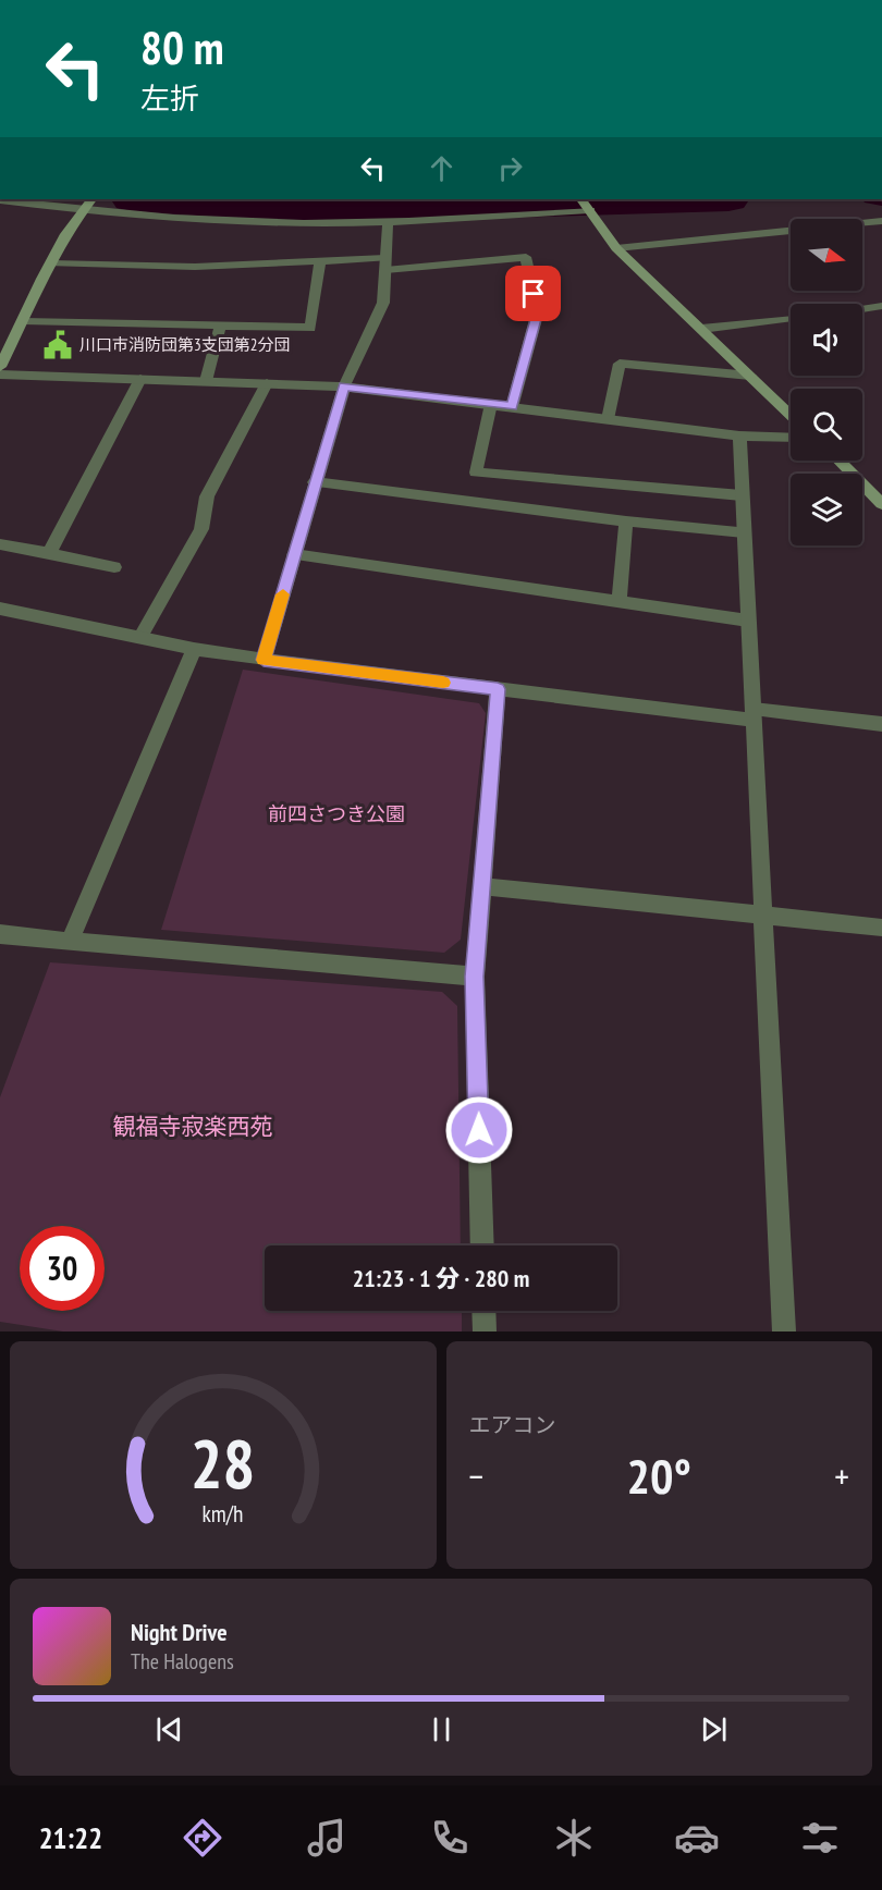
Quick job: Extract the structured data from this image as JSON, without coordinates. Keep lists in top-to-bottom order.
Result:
{
  "parks": ["前四さつき公園", "観福寺寂楽西苑"],
  "places": {
    "public building": ["川口市消防団第3支団第2分団"]
  },
  "north": "right",
  "page": {
    "turn": ["80 m", "左折"],
    "limit": "30",
    "trip": "21:23 · 1 分 · 280 m",
    "tile": "エアコン",
    "heat": ["−", "20°", "+"],
    "song": ["Night Drive", "The Halogens"],
    "tabs": "21:22",
    "gauge": ["28", "km/h"]
  }
}
